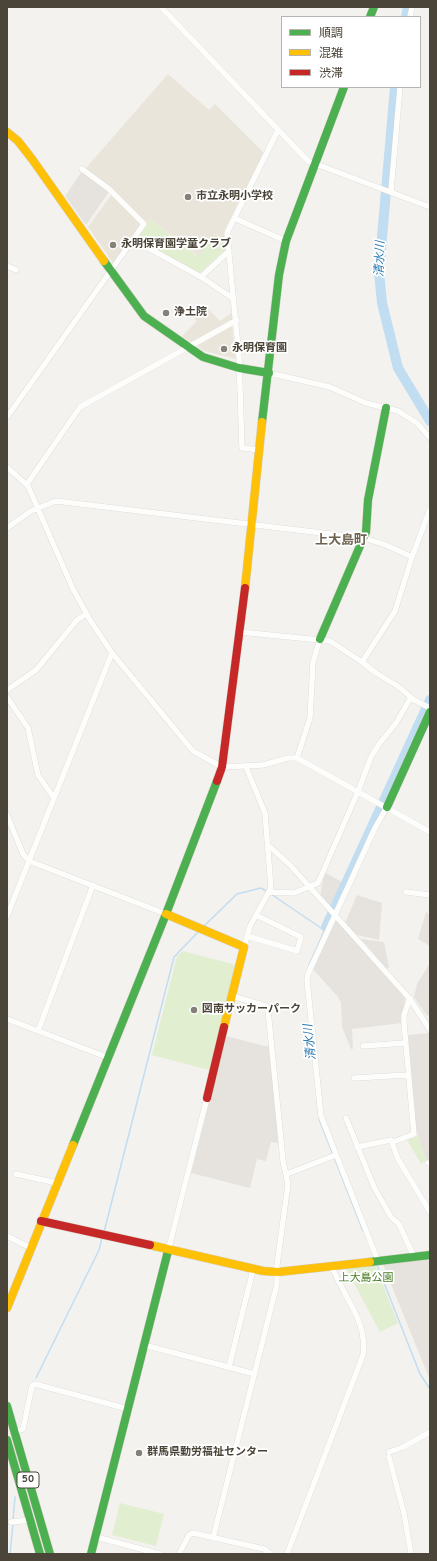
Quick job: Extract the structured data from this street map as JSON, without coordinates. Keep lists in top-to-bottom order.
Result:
{
  "streets": {
    "main road": ["50"]
  },
  "districts": ["上大島町"],
  "water": ["清水川"],
  "parks": ["上大島公園"],
  "places": [
    "市立永明小学校",
    "永明保育園学童クラブ",
    "浄土院",
    "永明保育園",
    "図南サッカーパーク",
    "群馬県勤労福祉センター"
  ],
  "legend": ["順調", "混雑", "渋滞"]
}
